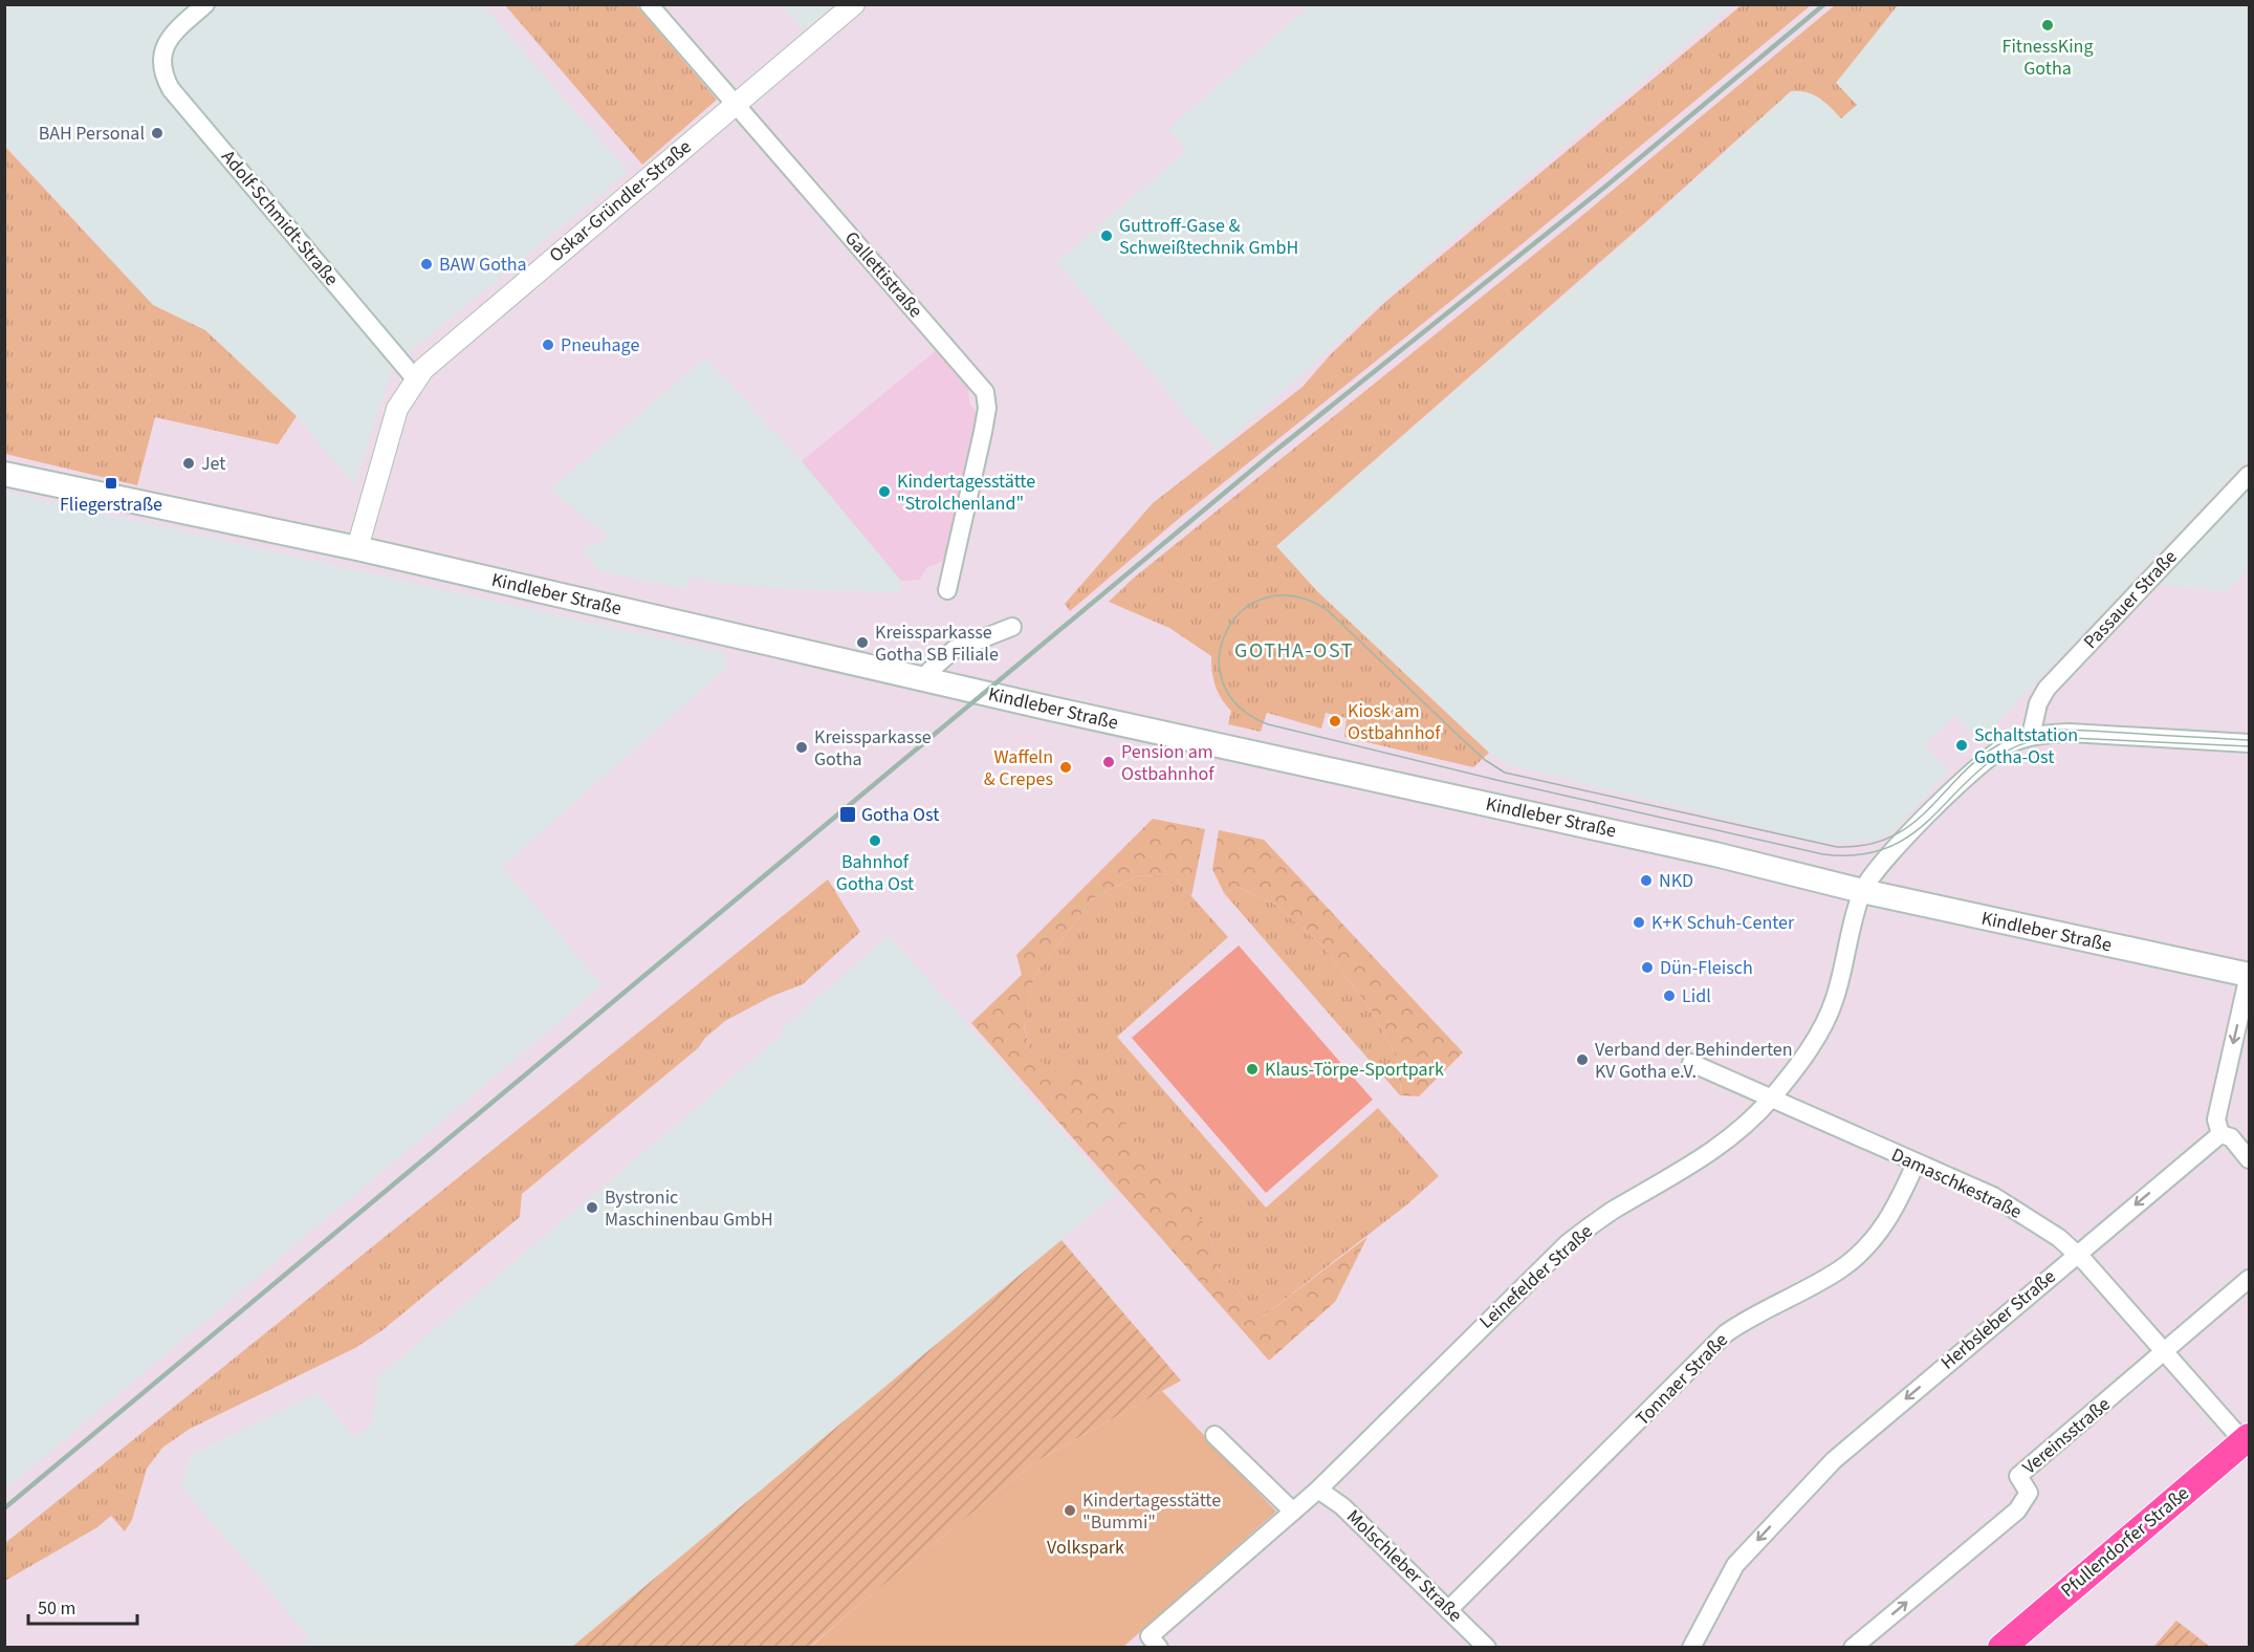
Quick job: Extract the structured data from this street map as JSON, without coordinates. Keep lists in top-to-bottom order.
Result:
{
  "streets": {
    "main road": ["Kindleber Straße", "Pfullendorfer Straße"],
    "street": [
      "Oskar-Gründler-Straße",
      "Adolf-Schmidt-Straße",
      "Gallettistraße",
      "Passauer Straße",
      "Damaschkestraße",
      "Leinefelder Straße",
      "Herbsleber Straße",
      "Tonnaer Straße",
      "Vereinsstraße",
      "Molschleber Straße"
    ]
  },
  "crossings": [
    ["Oskar-Gründler-Straße", "Adolf-Schmidt-Straße"],
    ["Oskar-Gründler-Straße", "Gallettistraße"],
    ["Oskar-Gründler-Straße", "Kindleber Straße"],
    ["Kindleber Straße", "Leinefelder Straße"],
    ["Damaschkestraße", "Leinefelder Straße"],
    ["Damaschkestraße", "Herbsleber Straße"],
    ["Damaschkestraße", "Tonnaer Straße"],
    ["Damaschkestraße", "Vereinsstraße"],
    ["Damaschkestraße", "Pfullendorfer Straße"],
    ["Leinefelder Straße", "Molschleber Straße"],
    ["Tonnaer Straße", "Molschleber Straße"]
  ],
  "one_way": ["Herbsleber Straße", "Vereinsstraße"],
  "districts": ["GOTHA-OST"],
  "parks": ["Volkspark"],
  "places": {
    "other": [
      "FitnessKing Gotha",
      "BAH Personal",
      "Guttroff-Gase & Schweißtechnik GmbH",
      "BAW Gotha",
      "Pneuhage",
      "Jet",
      "Kindertagesstätte \"Strolchenland\"",
      "Kreissparkasse Gotha SB Filiale",
      "Kiosk am Ostbahnhof",
      "Schaltstation Gotha-Ost",
      "Kreissparkasse Gotha",
      "Pension am Ostbahnhof",
      "Waffeln & Crepes",
      "Bahnhof Gotha Ost",
      "NKD",
      "K+K Schuh-Center",
      "Dün-Fleisch",
      "Lidl",
      "Verband der Behinderten KV Gotha e.V.",
      "Klaus-Törpe-Sportpark",
      "Bystronic Maschinenbau GmbH",
      "Kindertagesstätte \"Bummi\""
    ],
    "transit": ["Fliegerstraße", "Gotha Ost"]
  },
  "scale_bar": "50 m"
}
